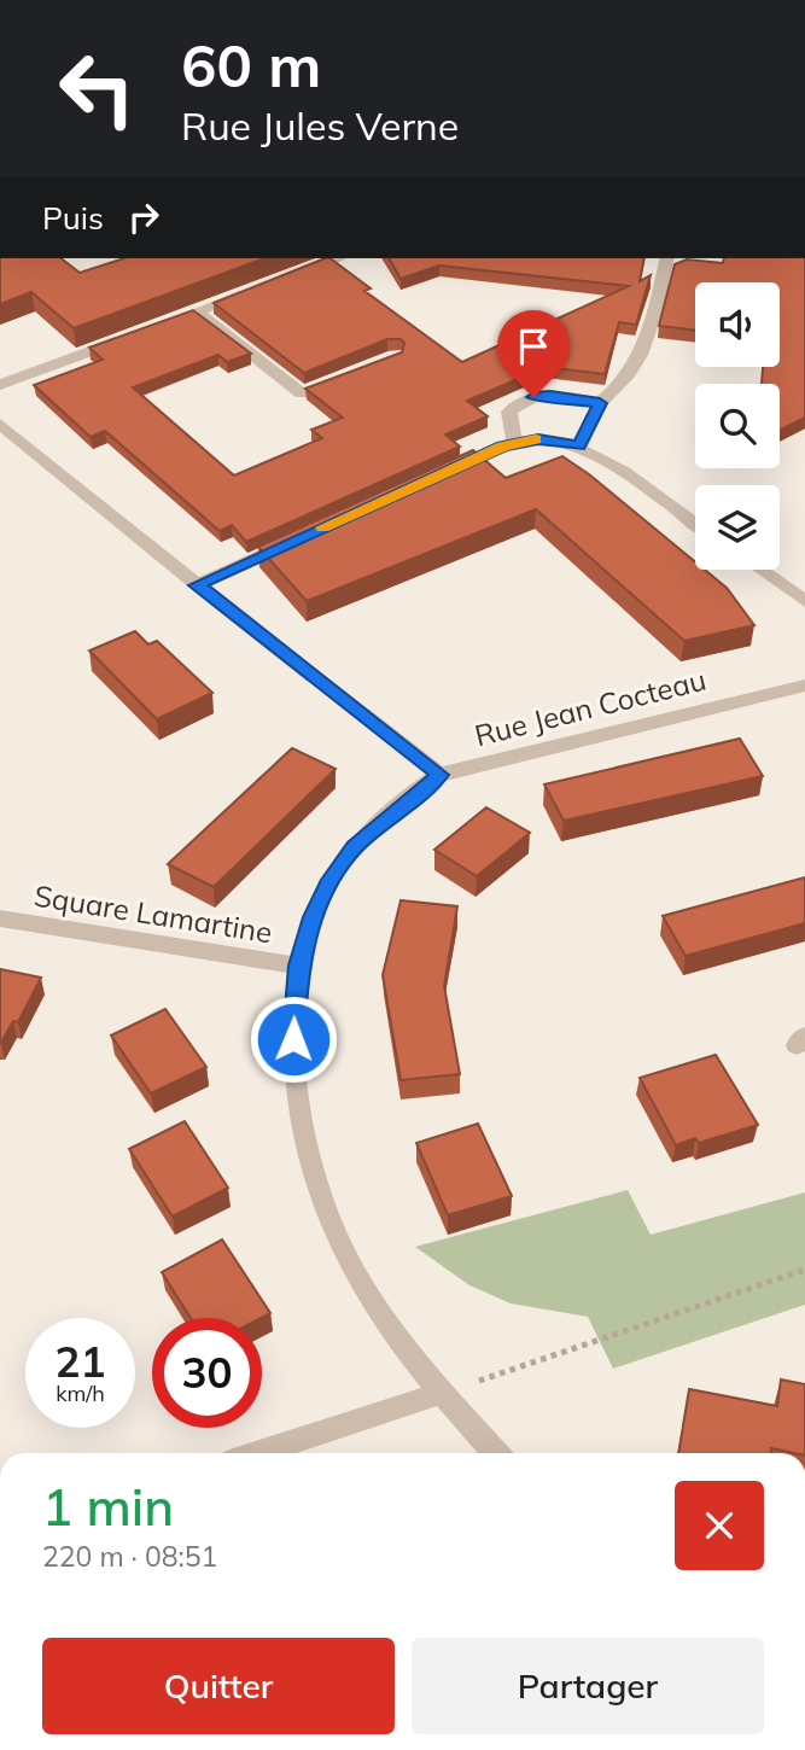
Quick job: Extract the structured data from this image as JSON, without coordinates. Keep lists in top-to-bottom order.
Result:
{
  "streets": {
    "street": ["Rue Jean Cocteau", "Square Lamartine"]
  },
  "crossings": [
    ["Rue Jean Cocteau", "Square Lamartine"]
  ],
  "page": {
    "turn": ["60 m", "Rue Jules Verne"],
    "then": "Puis",
    "speed": "21 km/h",
    "limit": "30",
    "heading": ["1 min", "220 m · 08:51"],
    "buttons": ["Quitter", "Partager"]
  }
}
